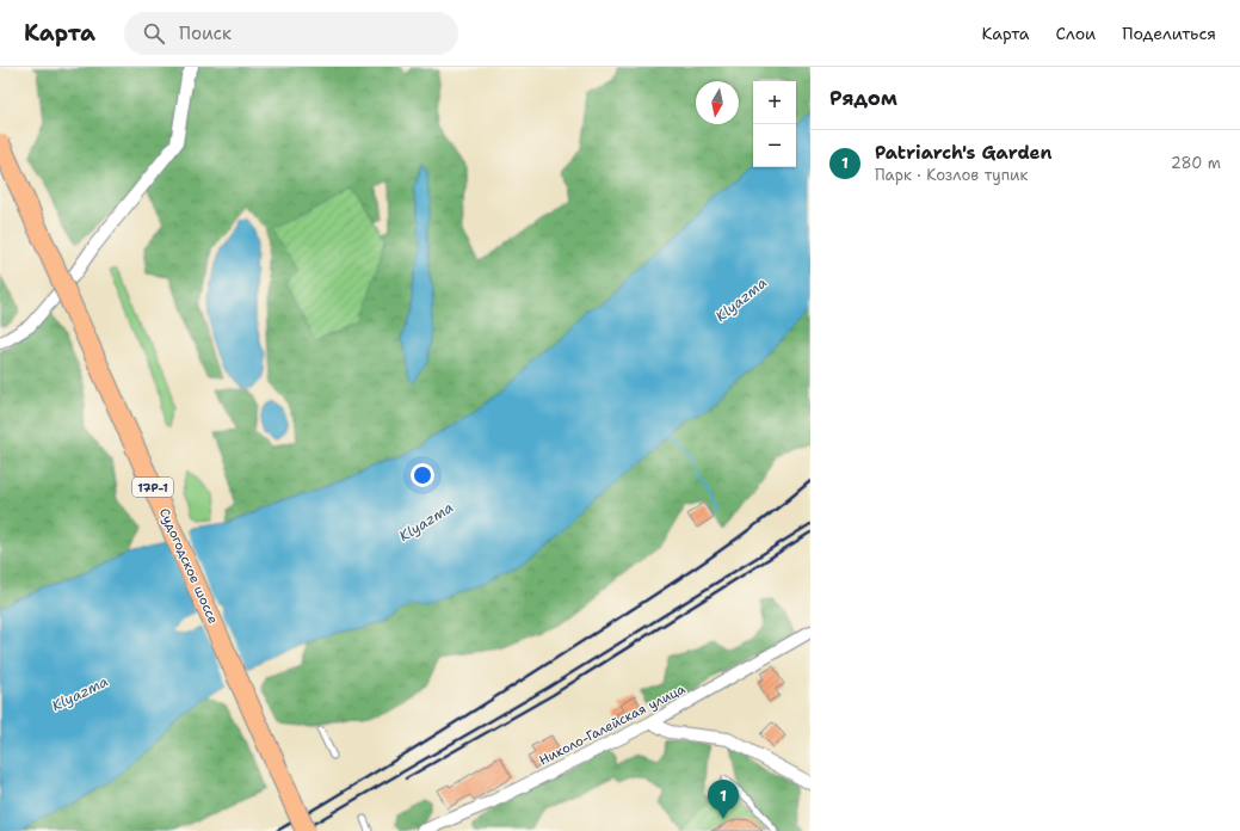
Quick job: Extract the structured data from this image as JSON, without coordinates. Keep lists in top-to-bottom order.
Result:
{
  "streets": {
    "main road": ["17Р-1", "Судогодское шоссе"],
    "street": ["Николо-Галейская улица"]
  },
  "water": ["Klyazma"],
  "north": "bottom",
  "page": {
    "header": "Карта",
    "search": "Поиск",
    "nav": ["Карта", "Слои", "Поделиться"],
    "heading": "Рядом",
    "map_buttons": ["+", "−"],
    "list": [
      {
        "mark": "1",
        "name": "Patriarch's Garden",
        "note": "Парк · Козлов тупик",
        "value": "280 m"
      }
    ],
    "pins": "1"
  }
}
